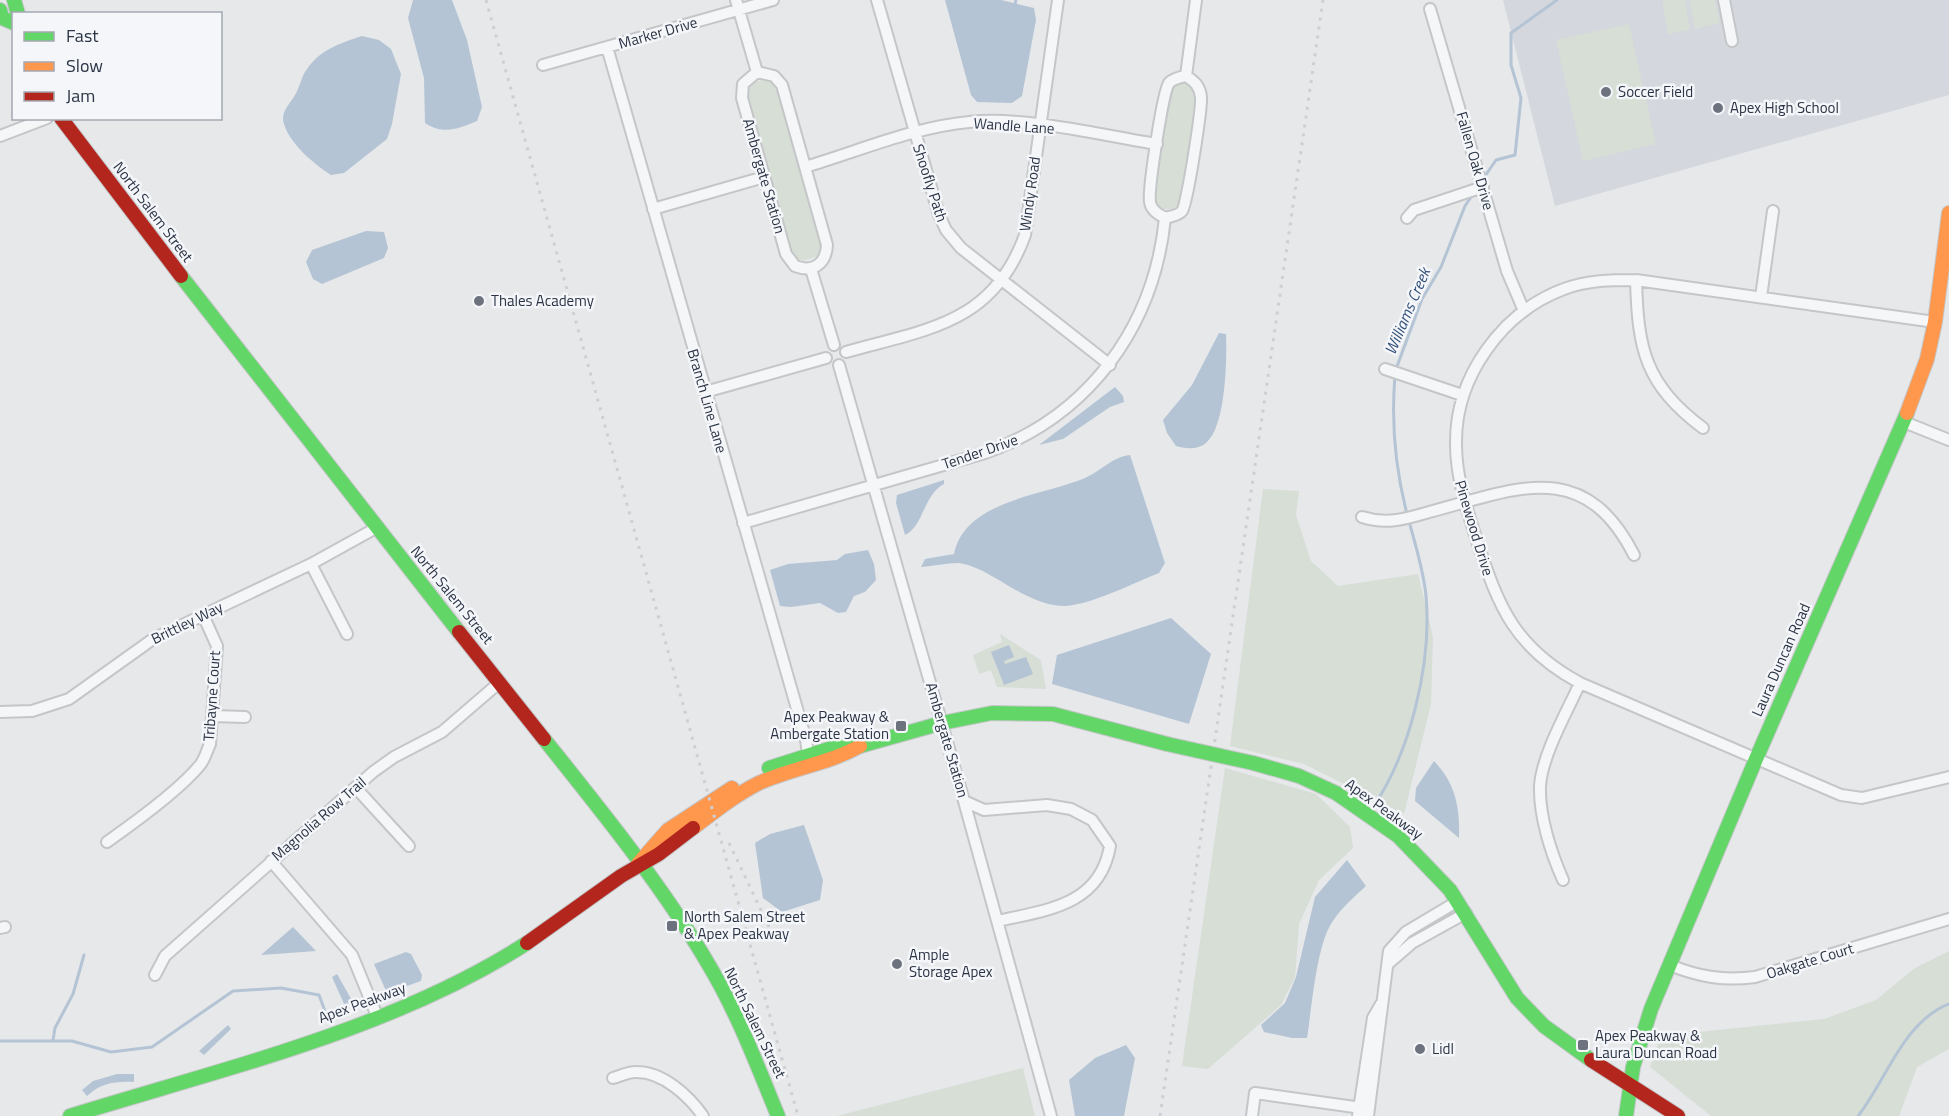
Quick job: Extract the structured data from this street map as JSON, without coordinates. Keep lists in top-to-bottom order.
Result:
{
  "streets": {
    "main road": ["North Salem Street", "Laura Duncan Road", "Apex Peakway"],
    "street": [
      "Marker Drive",
      "Wandle Lane",
      "Fallen Oak Drive",
      "Ambergate Station",
      "Shoofly Path",
      "Windy Road",
      "Branch Line Lane",
      "Tender Drive",
      "Pinewood Drive",
      "Brittley Way",
      "Tribayne Court",
      "Magnolia Row Trail",
      "Oakgate Court"
    ]
  },
  "crossings": [
    ["Marker Drive", "Branch Line Lane"],
    ["Wandle Lane", "Shoofly Path"],
    ["Wandle Lane", "Windy Road"],
    ["Fallen Oak Drive", "Pinewood Drive"],
    ["Ambergate Station", "Windy Road"],
    ["Ambergate Station", "Tender Drive"],
    ["Ambergate Station", "Apex Peakway"],
    ["Shoofly Path", "Windy Road"],
    ["Shoofly Path", "Tender Drive"],
    ["North Salem Street", "Brittley Way"],
    ["North Salem Street", "Apex Peakway"],
    ["North Salem Street", "Magnolia Row Trail"],
    ["Branch Line Lane", "Tender Drive"],
    ["Branch Line Lane", "Apex Peakway"],
    ["Pinewood Drive", "Laura Duncan Road"],
    ["Brittley Way", "Tribayne Court"],
    ["Laura Duncan Road", "Apex Peakway"],
    ["Laura Duncan Road", "Oakgate Court"]
  ],
  "water": ["Williams Creek"],
  "places": {
    "other": [
      "Soccer Field",
      "Apex High School",
      "Thales Academy",
      "Ample Storage Apex",
      "Lidl"
    ],
    "transit": ["Apex Peakway & Ambergate Station", "North Salem Street & Apex Peakway", "Apex Peakway & Laura Duncan Road"]
  },
  "legend": ["Fast", "Slow", "Jam"]
}
